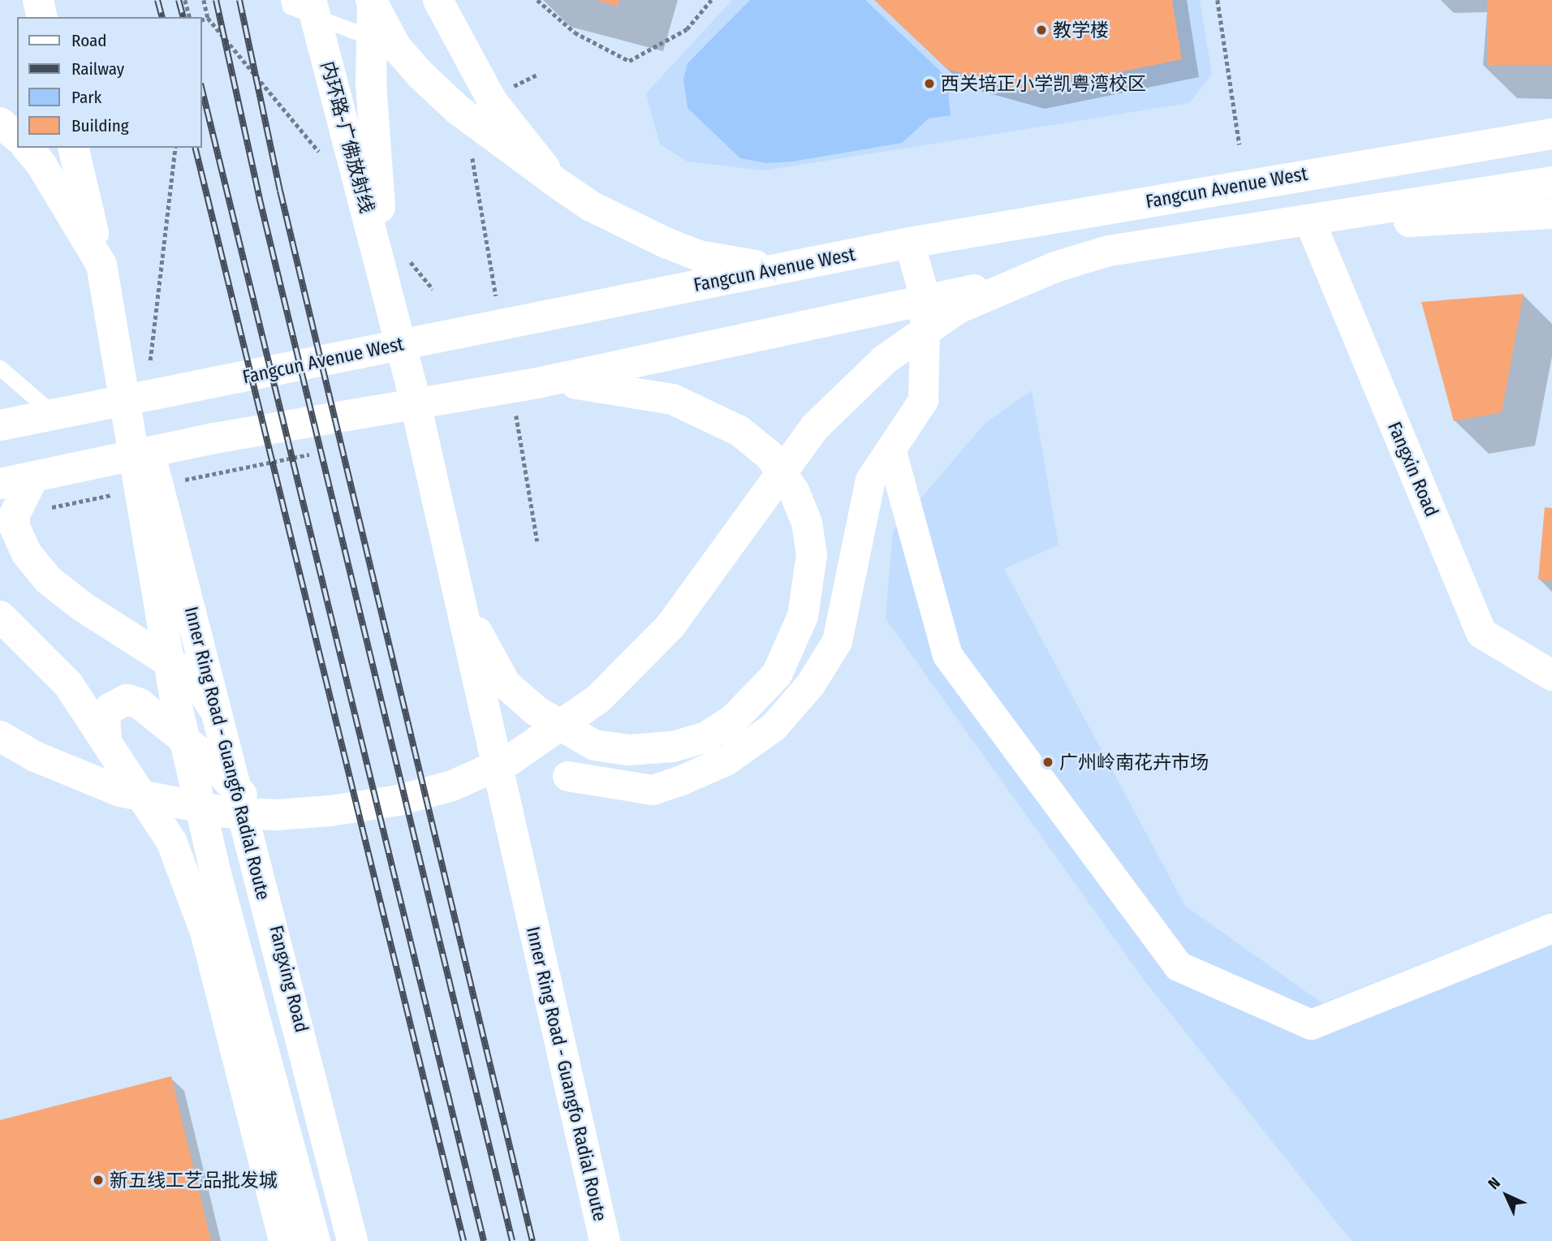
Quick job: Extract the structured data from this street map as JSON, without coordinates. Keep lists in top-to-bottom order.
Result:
{
  "streets": {
    "main road": [
      "内环路-广佛放射线",
      "Fangcun Avenue West",
      "Fangxin Road",
      "Inner Ring Road - Guangfo Radial Route",
      "Fangxing Road"
    ]
  },
  "crossings": [
    ["内环路-广佛放射线", "Inner Ring Road - Guangfo Radial Route"],
    ["Inner Ring Road - Guangfo Radial Route", "Fangxing Road"]
  ],
  "places": [
    "教学楼",
    "西关培正小学凯粤湾校区",
    "广州岭南花卉市场",
    "新五线工艺品批发城"
  ],
  "legend": [
    "Road",
    "Railway",
    "Park",
    "Building"
  ],
  "north": "top left"
}
